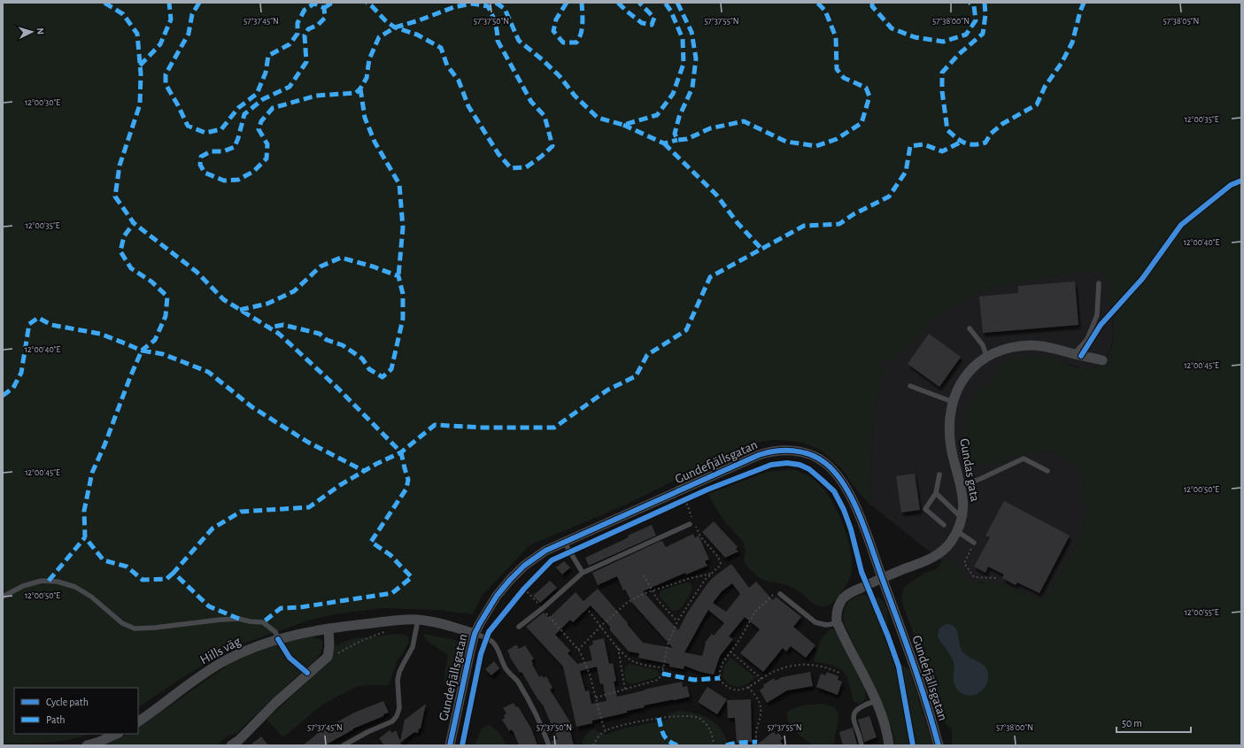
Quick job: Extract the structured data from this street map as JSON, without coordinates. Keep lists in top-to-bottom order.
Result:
{
  "streets": {
    "street": ["Gundefjällsgatan", "Gundas gata", "Hills väg"]
  },
  "crossings": [
    ["Gundefjällsgatan", "Gundas gata"],
    ["Gundefjällsgatan", "Hills väg"]
  ],
  "legend": ["Cycle path", "Path"],
  "scale_bar": "50 m",
  "north": "right",
  "coordinates": [
    "57°37'45\"N",
    "57°37'50\"N",
    "57°37'55\"N",
    "57°38'00\"N",
    "57°38'05\"N",
    "12°00'30\"E",
    "12°00'35\"E",
    "12°00'40\"E",
    "12°00'45\"E",
    "12°00'50\"E",
    "12°00'55\"E"
  ]
}
